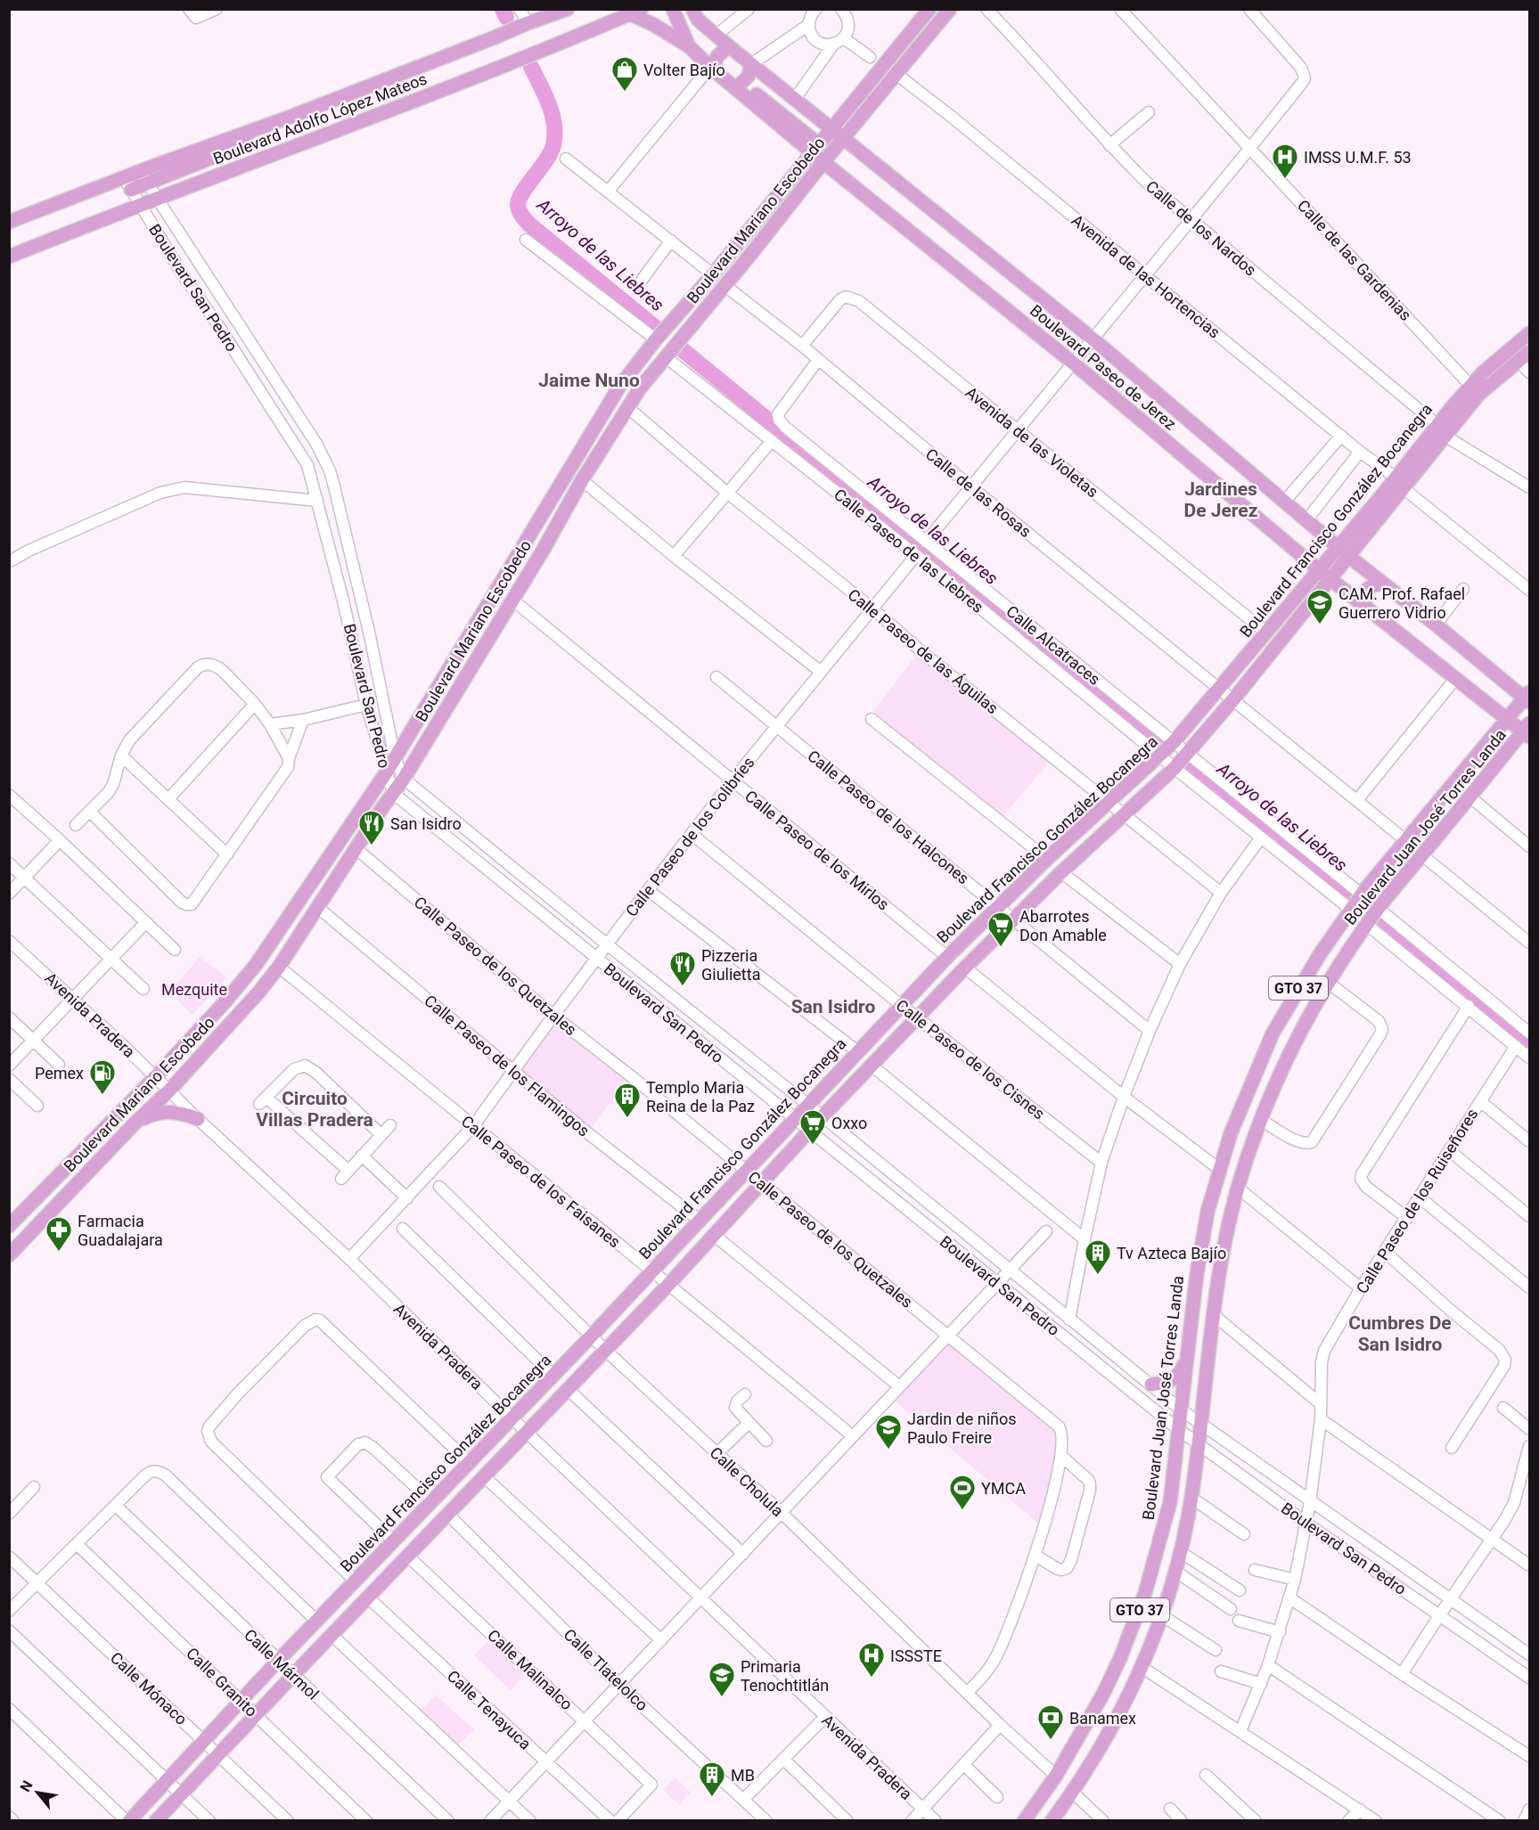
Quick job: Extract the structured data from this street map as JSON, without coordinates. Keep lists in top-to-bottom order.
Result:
{
  "streets": {
    "main road": [
      "Boulevard Adolfo López Mateos",
      "Boulevard Mariano Escobedo",
      "Boulevard Paseo de Jerez",
      "Boulevard Francisco González Bocanegra",
      "Boulevard Juan José Torres Landa",
      "GTO 37"
    ],
    "street": [
      "Calle de los Nardos",
      "Calle de las Gardenias",
      "Avenida de las Hortencias",
      "Boulevard San Pedro",
      "Avenida de las Violetas",
      "Calle de las Rosas",
      "Calle Paseo de las Liebres",
      "Calle Alcatraces",
      "Calle Paseo de las Águilas",
      "Calle Paseo de los Halcones",
      "Calle Paseo de los Colibríes",
      "Calle Paseo de los Mirlos",
      "Calle Paseo de los Quetzales",
      "Avenida Pradera",
      "Calle Paseo de los Cisnes",
      "Calle Paseo de los Flamingos",
      "Calle Paseo de los Faisanes",
      "Calle Paseo de los Ruiseñores",
      "Calle Cholula",
      "Calle Mármol",
      "Calle Malinalco",
      "Calle Tlatelolco",
      "Calle Granito",
      "Calle Mónaco",
      "Calle Tenayuca"
    ]
  },
  "crossings": [
    ["Boulevard Adolfo López Mateos", "Boulevard San Pedro"],
    ["Boulevard Mariano Escobedo", "Avenida de las Hortencias"],
    ["Boulevard Mariano Escobedo", "Boulevard San Pedro"],
    ["Boulevard Mariano Escobedo", "Boulevard Paseo de Jerez"],
    ["Boulevard Mariano Escobedo", "Calle de las Rosas"],
    ["Boulevard Mariano Escobedo", "Calle Paseo de las Liebres"],
    ["Boulevard Mariano Escobedo", "Calle Paseo de las Águilas"],
    ["Boulevard Mariano Escobedo", "Calle Paseo de los Mirlos"],
    ["Boulevard Mariano Escobedo", "Calle Paseo de los Quetzales"],
    ["Boulevard Mariano Escobedo", "Avenida Pradera"],
    ["Boulevard Mariano Escobedo", "Calle Paseo de los Flamingos"],
    ["Boulevard Mariano Escobedo", "Calle Paseo de los Faisanes"],
    ["Calle de los Nardos", "Boulevard Francisco González Bocanegra"],
    ["Calle de las Gardenias", "Boulevard Francisco González Bocanegra"],
    ["Avenida de las Hortencias", "Boulevard Francisco González Bocanegra"],
    ["Boulevard San Pedro", "Boulevard Francisco González Bocanegra"],
    ["Boulevard San Pedro", "Boulevard Juan José Torres Landa"],
    ["Boulevard San Pedro", "Calle Paseo de los Colibríes"],
    ["Boulevard San Pedro", "Calle Paseo de los Ruiseñores"],
    ["Boulevard Paseo de Jerez", "Boulevard Francisco González Bocanegra"],
    ["Boulevard Paseo de Jerez", "Boulevard Juan José Torres Landa"],
    ["Avenida de las Violetas", "Calle de las Rosas"],
    ["Avenida de las Violetas", "Boulevard Francisco González Bocanegra"],
    ["Calle de las Rosas", "Boulevard Francisco González Bocanegra"],
    ["Calle de las Rosas", "Calle Alcatraces"],
    ["Calle de las Rosas", "Boulevard Juan José Torres Landa"],
    ["Boulevard Francisco González Bocanegra", "Calle Paseo de las Liebres"],
    ["Boulevard Francisco González Bocanegra", "Calle Alcatraces"],
    ["Boulevard Francisco González Bocanegra", "Calle Paseo de las Águilas"],
    ["Boulevard Francisco González Bocanegra", "Calle Paseo de los Halcones"],
    ["Boulevard Francisco González Bocanegra", "Calle Paseo de los Mirlos"],
    ["Boulevard Francisco González Bocanegra", "Calle Paseo de los Quetzales"],
    ["Boulevard Francisco González Bocanegra", "Avenida Pradera"],
    ["Boulevard Francisco González Bocanegra", "Calle Paseo de los Cisnes"],
    ["Boulevard Francisco González Bocanegra", "Calle Paseo de los Flamingos"],
    ["Boulevard Francisco González Bocanegra", "Calle Paseo de los Faisanes"],
    ["Boulevard Francisco González Bocanegra", "Calle Cholula"],
    ["Boulevard Francisco González Bocanegra", "Calle Mármol"],
    ["Boulevard Francisco González Bocanegra", "Calle Malinalco"],
    ["Boulevard Francisco González Bocanegra", "Calle Tlatelolco"],
    ["Boulevard Francisco González Bocanegra", "Calle Granito"],
    ["Boulevard Francisco González Bocanegra", "Calle Mónaco"],
    ["Boulevard Francisco González Bocanegra", "Calle Tenayuca"],
    ["Calle Paseo de las Liebres", "Boulevard Juan José Torres Landa"],
    ["Calle Paseo de las Liebres", "Calle Paseo de los Colibríes"],
    ["Calle Alcatraces", "Boulevard Juan José Torres Landa"],
    ["Calle Paseo de las Águilas", "Calle Paseo de los Colibríes"],
    ["Calle Paseo de los Halcones", "Calle Paseo de los Colibríes"],
    ["Boulevard Juan José Torres Landa", "Calle Cholula"],
    ["Calle Paseo de los Colibríes", "Calle Paseo de los Mirlos"],
    ["Calle Paseo de los Colibríes", "Calle Paseo de los Quetzales"],
    ["Calle Paseo de los Colibríes", "Avenida Pradera"],
    ["Calle Paseo de los Colibríes", "Calle Paseo de los Cisnes"],
    ["Calle Paseo de los Colibríes", "Calle Paseo de los Flamingos"],
    ["Calle Paseo de los Colibríes", "Calle Paseo de los Faisanes"],
    ["Calle Paseo de los Quetzales", "Calle Cholula"]
  ],
  "districts": [
    "Jaime Nuno",
    "Jardines De Jerez",
    "San Isidro",
    "Circuito Villas Pradera",
    "Cumbres De San Isidro"
  ],
  "water": ["Arroyo de las Liebres"],
  "parks": ["Mezquite"],
  "places": {
    "shop": ["Volter Bajío"],
    "hospital": ["IMSS U.M.F. 53", "ISSSTE"],
    "school or university": ["CAM. Prof. Rafael Guerrero Vidrio", "Jardin de niños Paulo Freire", "Primaria Tenochtitlán"],
    "restaurant": ["San Isidro", "Pizzeria Giulietta"],
    "supermarket": ["Abarrotes Don Amable", "Oxxo"],
    "fuel station": ["Pemex"],
    "building": ["Templo Maria Reina de la Paz", "Tv Azteca Bajío", "MB"],
    "pharmacy": ["Farmacia Guadalajara"],
    "sports": ["YMCA"],
    "bank": ["Banamex"]
  },
  "north": "top left"
}
